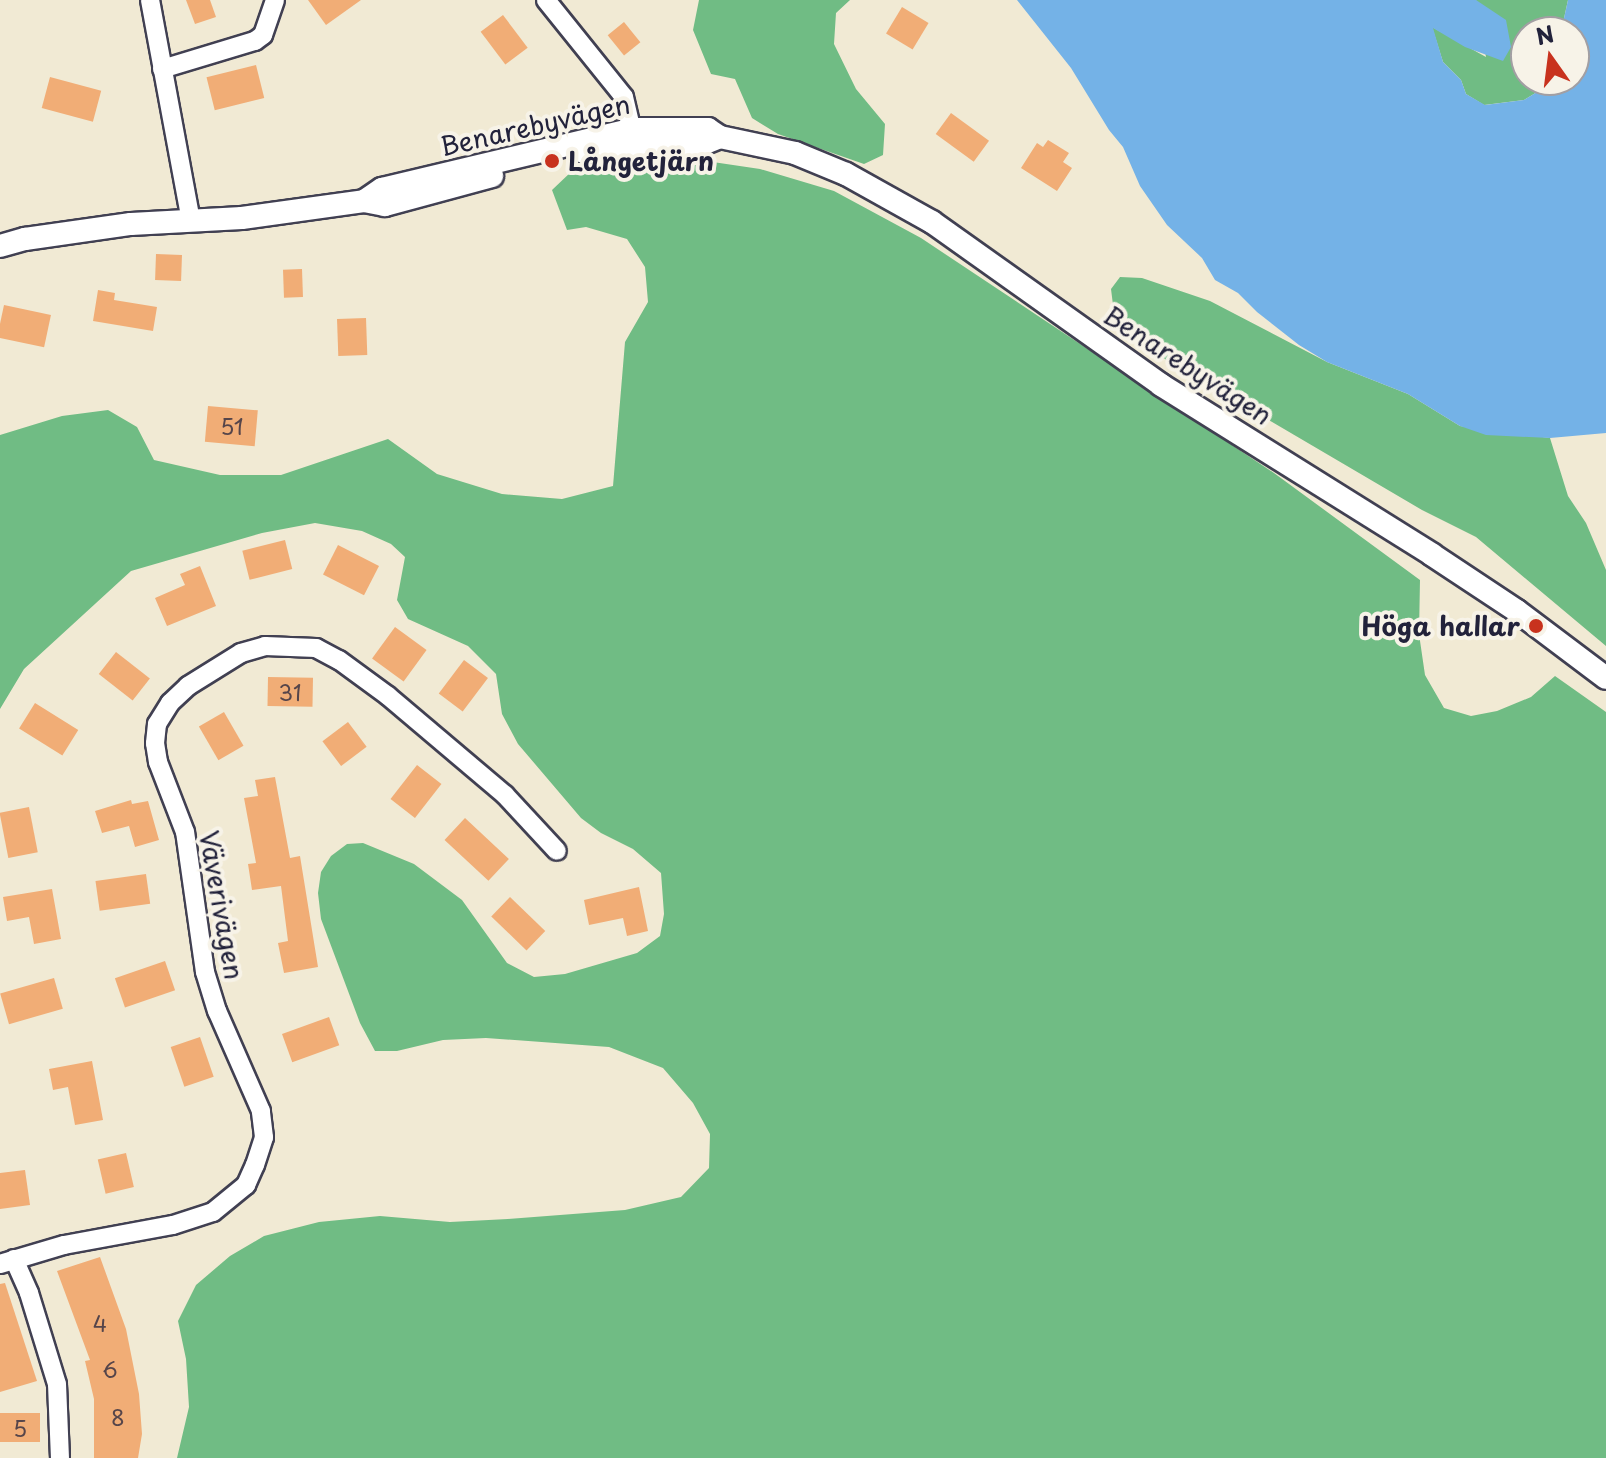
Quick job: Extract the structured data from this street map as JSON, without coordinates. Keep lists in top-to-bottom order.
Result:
{
  "streets": {
    "street": ["Benarebyvägen", "Väverivägen"]
  },
  "places": ["Långetjärn", "Höga hallar"],
  "house_numbers": [
    "51",
    "31",
    "4",
    "6",
    "8",
    "5"
  ],
  "north": "top"
}
